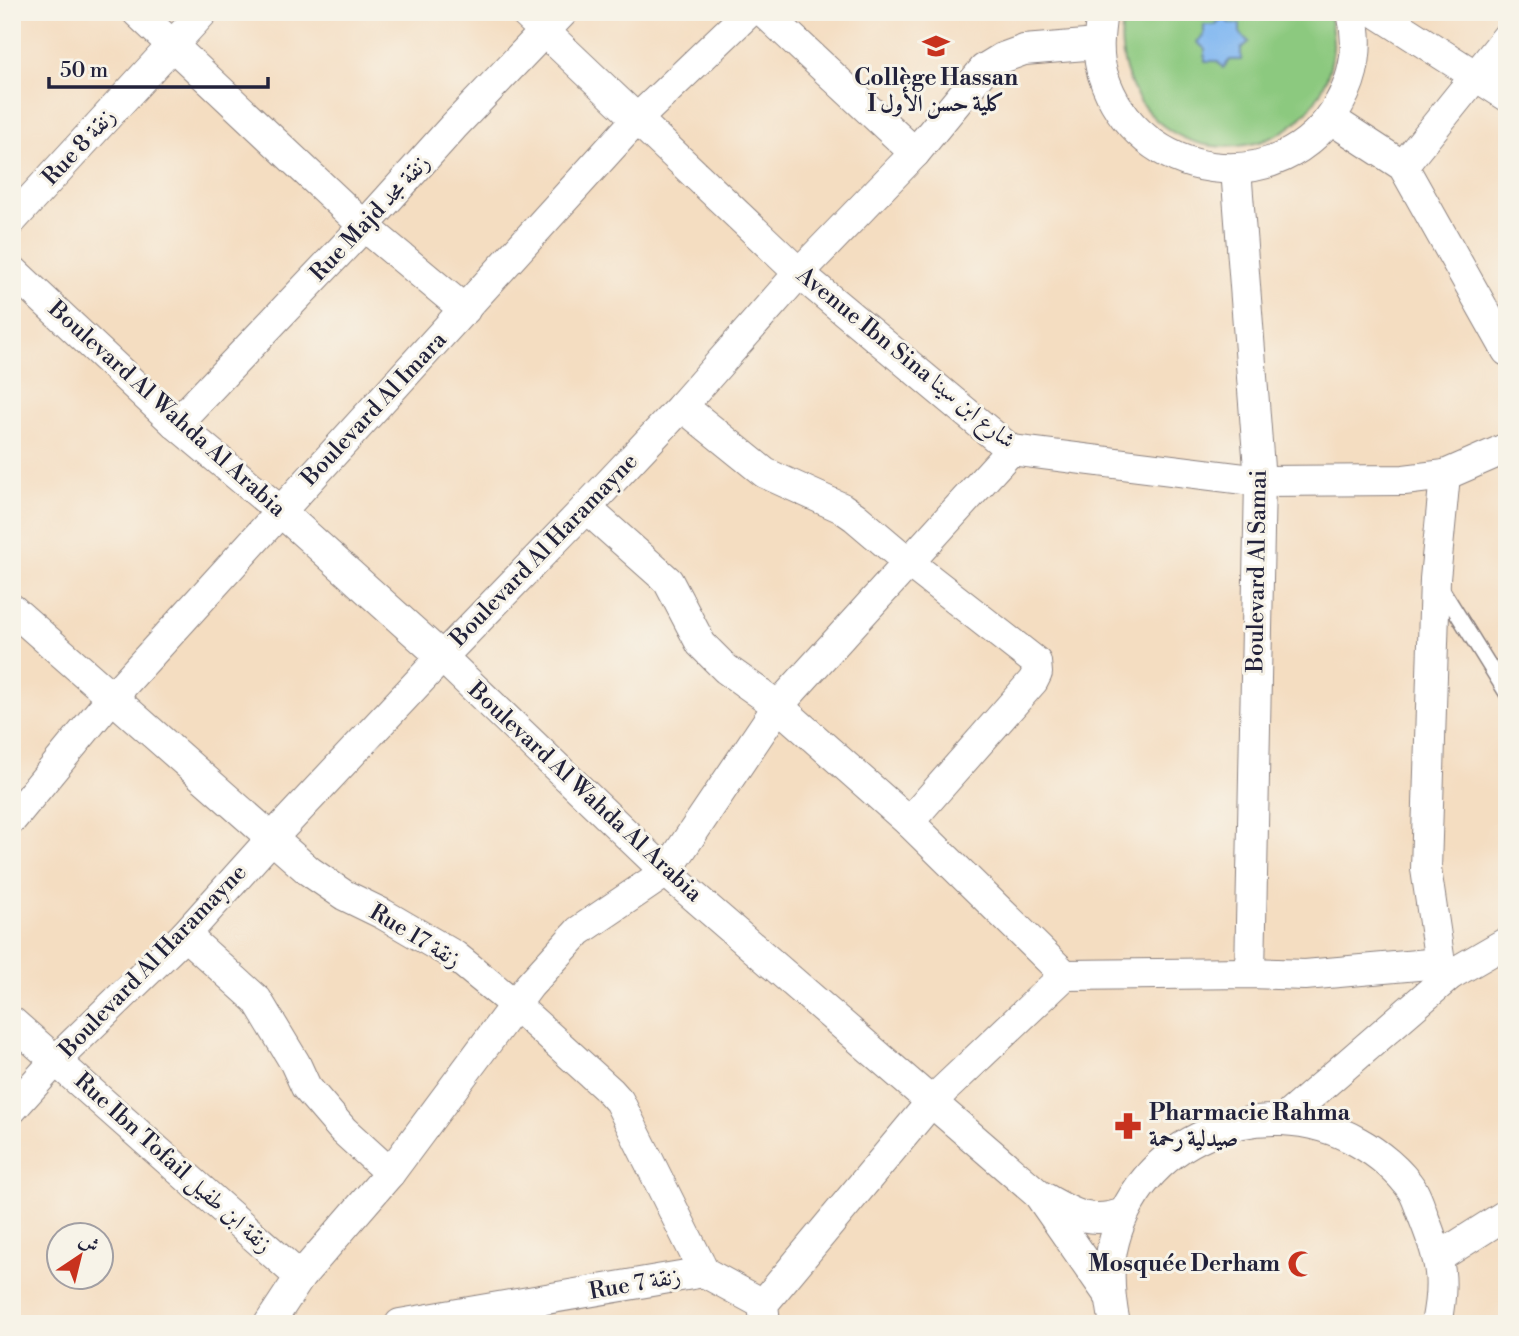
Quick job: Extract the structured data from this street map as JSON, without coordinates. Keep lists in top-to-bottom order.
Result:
{
  "streets": {
    "street": [
      "Rue 8 زنقة",
      "Rue Majd زنقة مجد",
      "Avenue Ibn Sina شارع ابن سينا",
      "Boulevard Al Wahda Al Arabia",
      "Boulevard Al Imara",
      "Boulevard Al Haramayne",
      "Boulevard Al Samai",
      "Rue 17 زنقة",
      "Rue Ibn Tofail زنقة ابن طفيل",
      "Rue 7 زنقة"
    ]
  },
  "crossings": [
    ["Rue Majd زنقة مجد", "Avenue Ibn Sina شارع ابن سينا"],
    ["Rue Majd زنقة مجد", "Boulevard Al Wahda Al Arabia"],
    ["Avenue Ibn Sina شارع ابن سينا", "Boulevard Al Imara"],
    ["Avenue Ibn Sina شارع ابن سينا", "Boulevard Al Haramayne"],
    ["Avenue Ibn Sina شارع ابن سينا", "Boulevard Al Samai"],
    ["Boulevard Al Wahda Al Arabia", "Boulevard Al Imara"],
    ["Boulevard Al Wahda Al Arabia", "Boulevard Al Haramayne"],
    ["Boulevard Al Imara", "Rue 17 زنقة"],
    ["Boulevard Al Haramayne", "Rue 17 زنقة"],
    ["Boulevard Al Haramayne", "Rue Ibn Tofail زنقة ابن طفيل"],
    ["Rue 17 زنقة", "Rue 7 زنقة"]
  ],
  "places": {
    "school or university": ["Collège Hassan I كلية حسن الأول"],
    "pharmacy": ["Pharmacie Rahma صيدلية رحمة"],
    "mosque": ["Mosquée Derham"]
  },
  "scale_bar": "50 m",
  "north": "top right"
}
